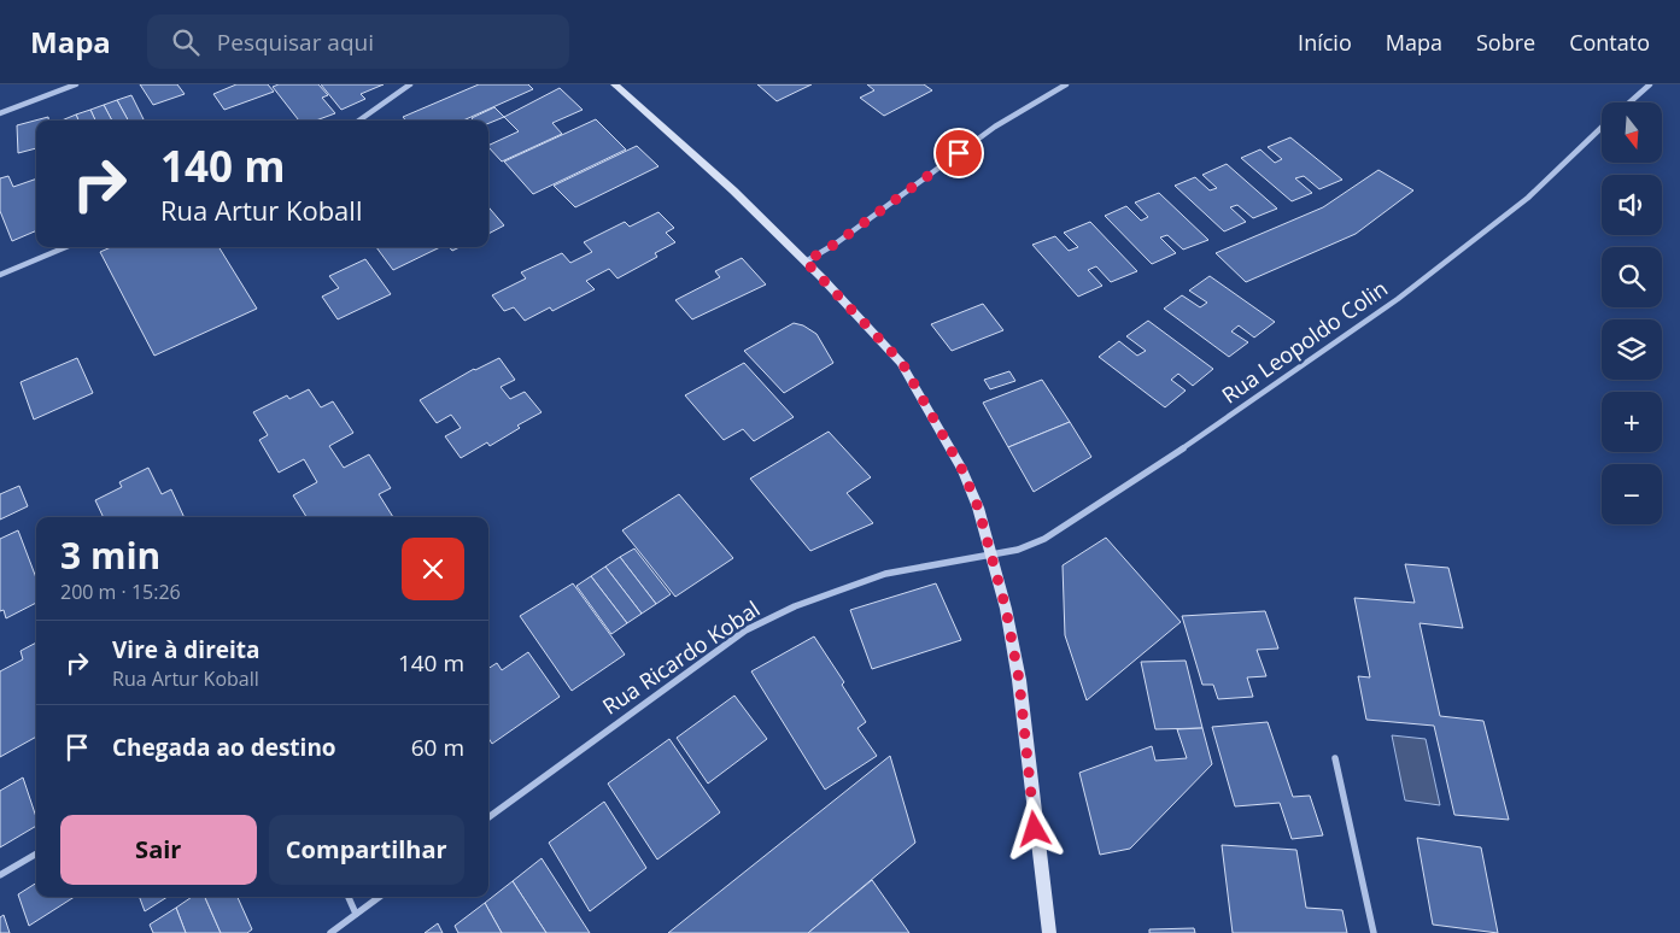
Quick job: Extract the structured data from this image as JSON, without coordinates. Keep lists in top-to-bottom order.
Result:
{
  "streets": {
    "street": ["Rua Leopoldo Colin", "Rua Ricardo Kobal"]
  },
  "crossings": [
    ["Rua Leopoldo Colin", "Rua Ricardo Kobal"]
  ],
  "north": "bottom",
  "page": {
    "header": "Mapa",
    "search": "Pesquisar aqui",
    "nav": [
      "Início",
      "Mapa",
      "Sobre",
      "Contato"
    ],
    "map_buttons": ["+", "−"],
    "turn": ["140 m", "Rua Artur Koball"],
    "heading": ["3 min", "200 m · 15:26"],
    "list": [
      {
        "name": "Vire à direita",
        "note": "Rua Artur Koball",
        "value": "140 m"
      },
      {
        "name": "Chegada ao destino",
        "value": "60 m"
      }
    ],
    "buttons": ["Sair", "Compartilhar"]
  }
}
